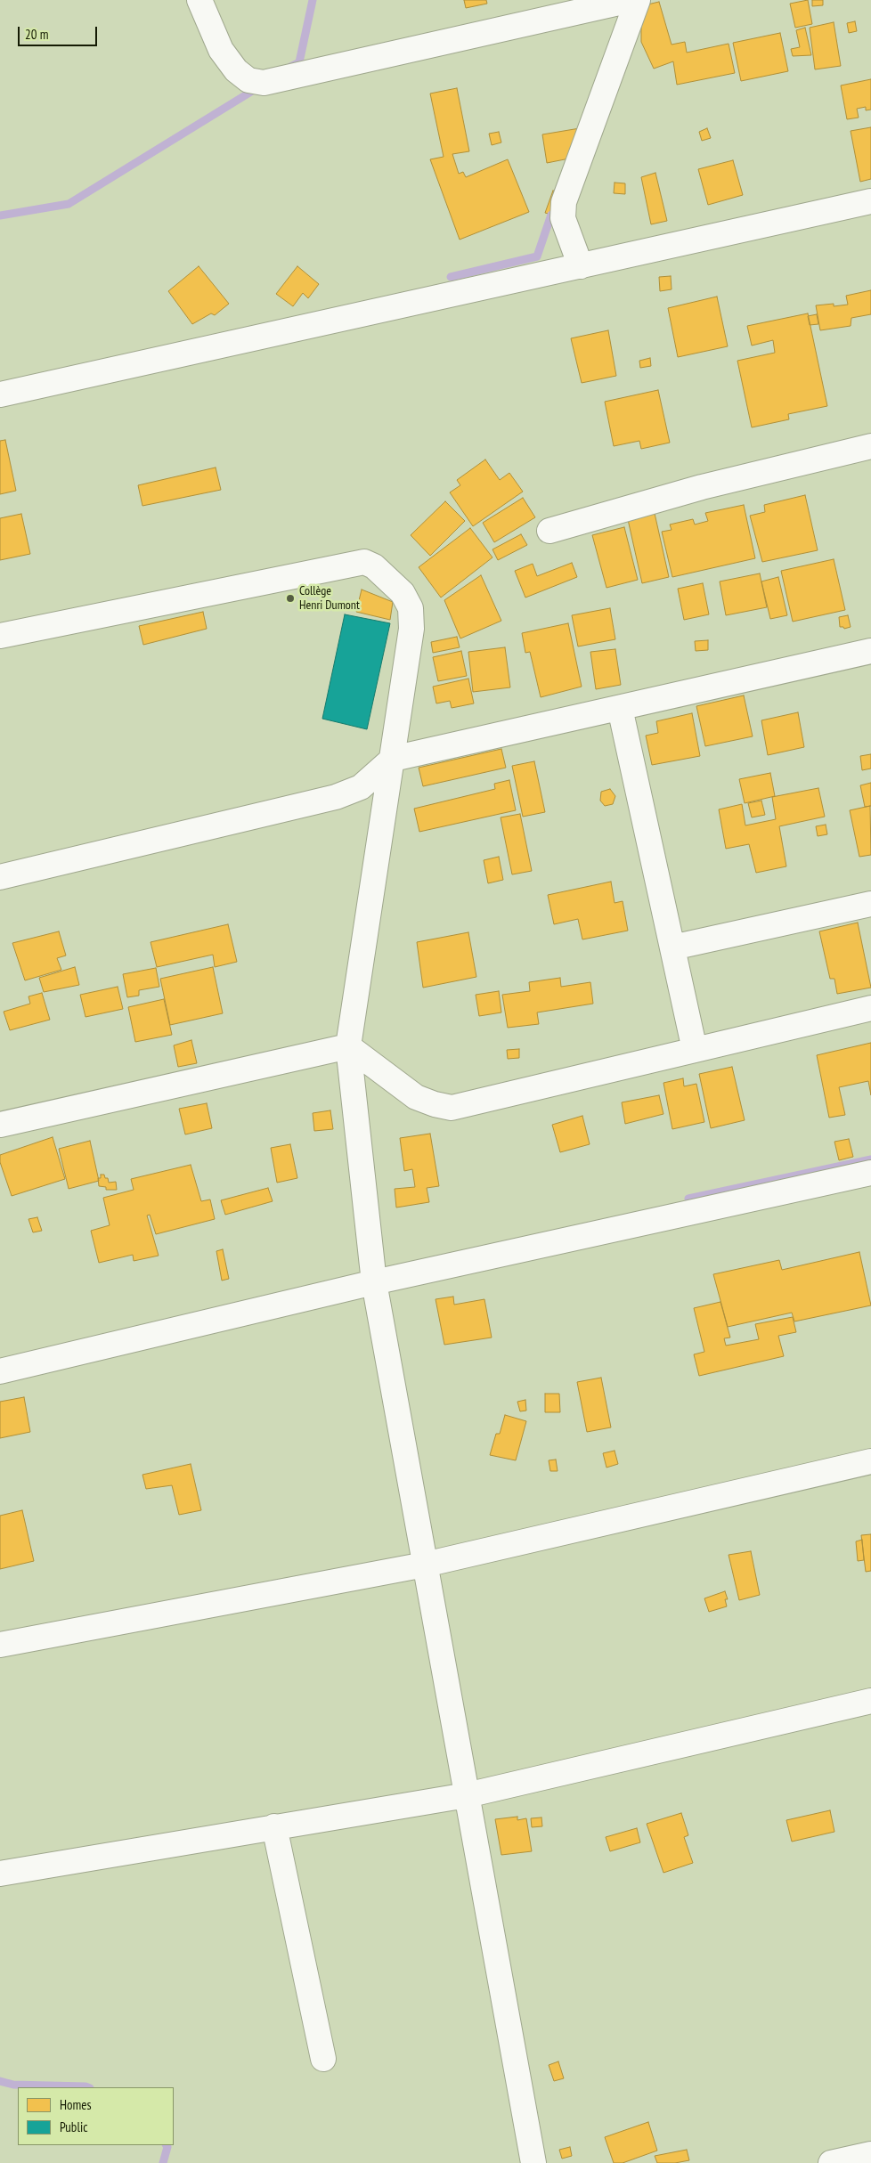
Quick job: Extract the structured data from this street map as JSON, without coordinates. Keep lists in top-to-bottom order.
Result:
{
  "places": ["Collège Henri Dumont"],
  "legend": ["Homes", "Public"],
  "scale_bar": "20 m"
}
